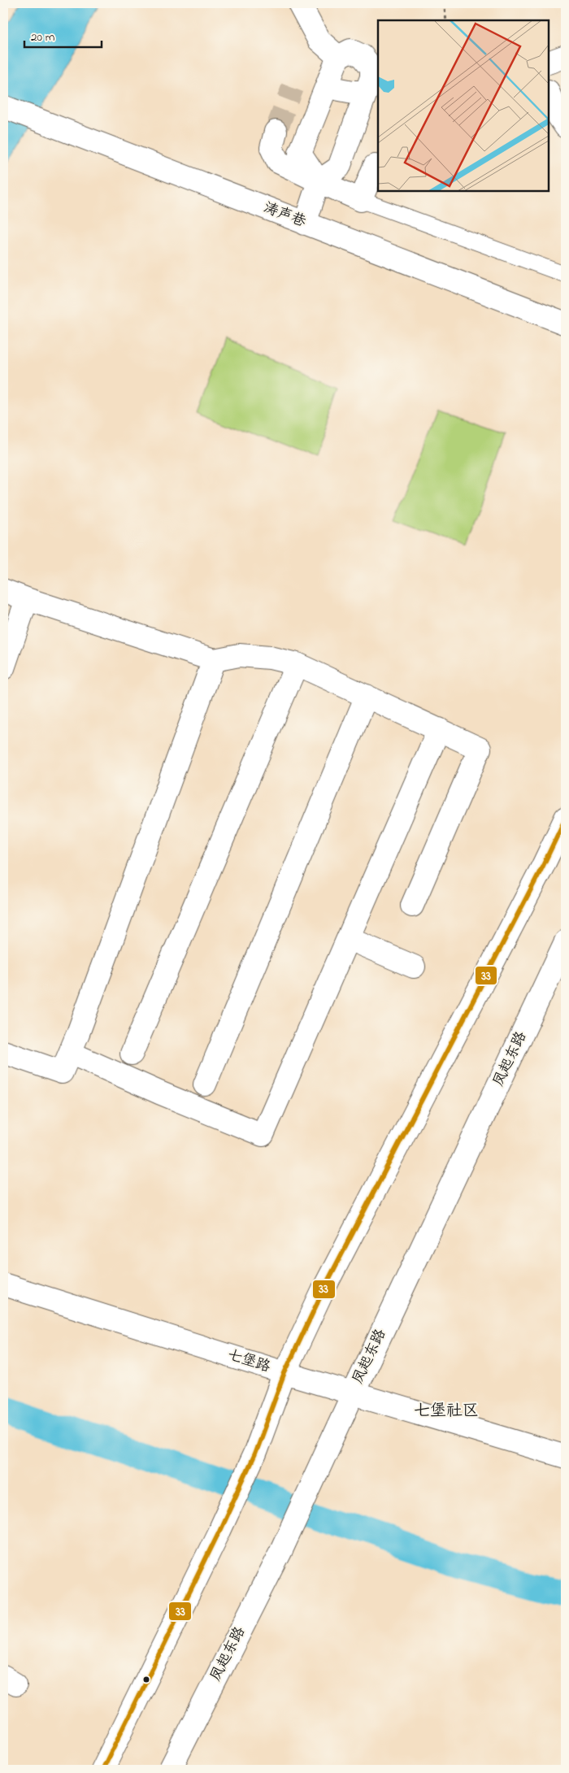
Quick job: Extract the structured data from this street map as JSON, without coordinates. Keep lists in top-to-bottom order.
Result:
{
  "streets": {
    "street": ["涛声巷", "凤起东路", "七堡路"]
  },
  "crossings": [
    ["凤起东路", "七堡路"]
  ],
  "districts": ["七堡社区"],
  "lines": ["transit line 33"],
  "scale_bar": "20 m"
}
